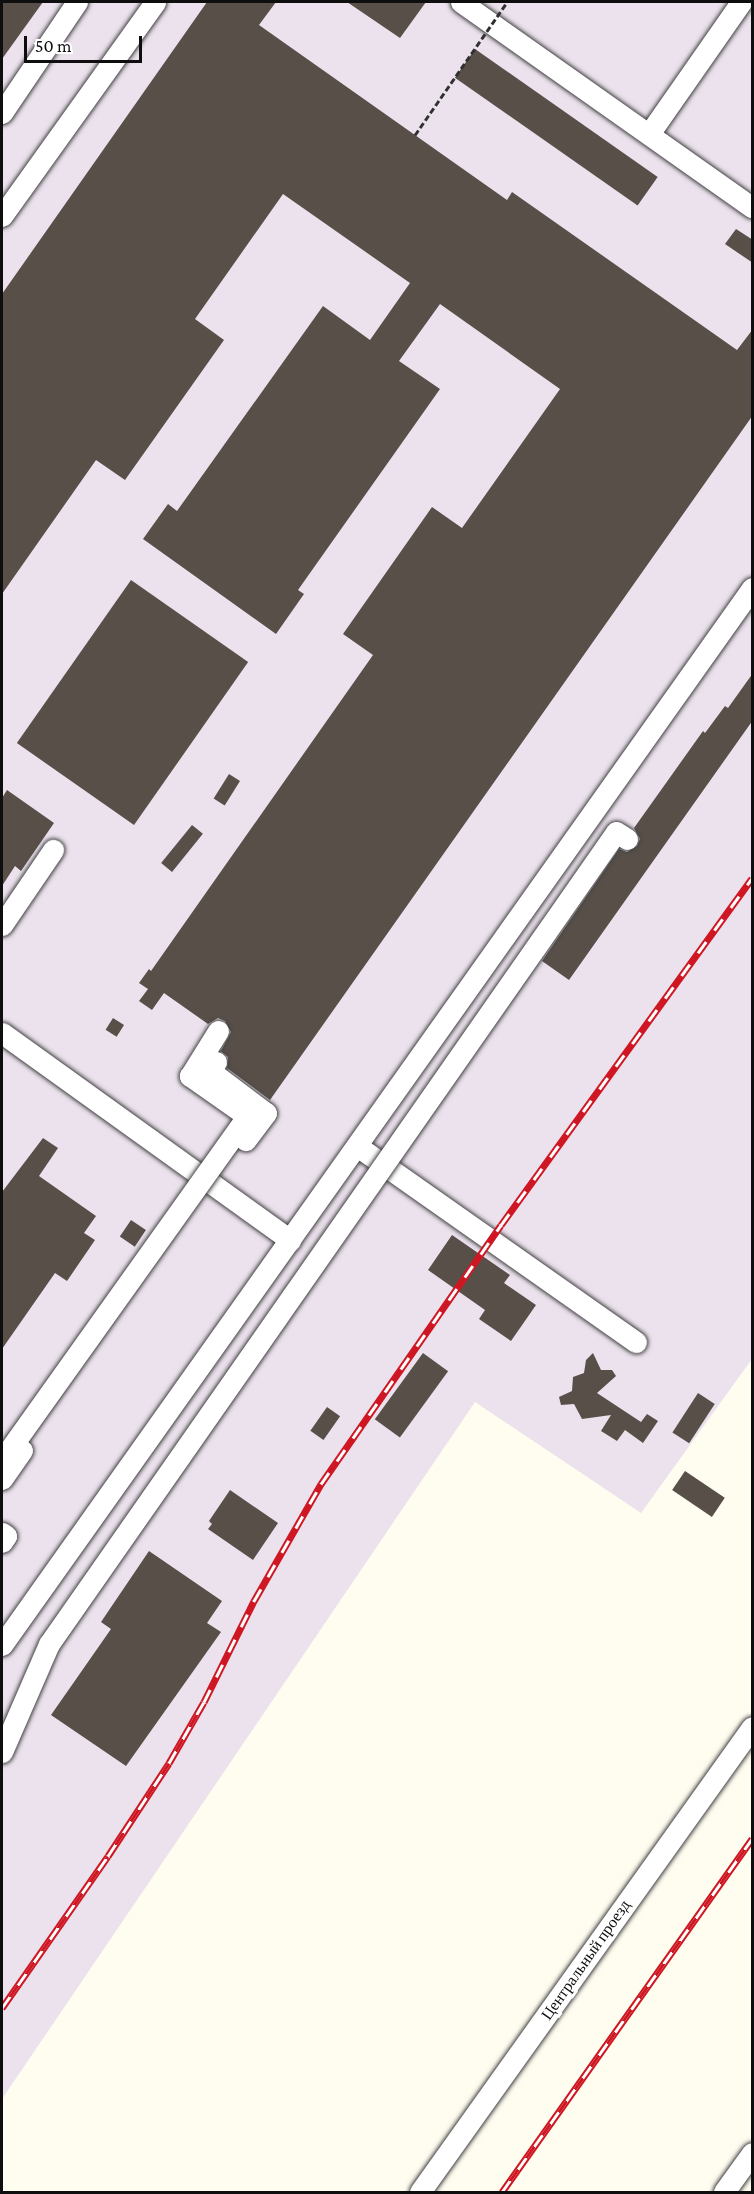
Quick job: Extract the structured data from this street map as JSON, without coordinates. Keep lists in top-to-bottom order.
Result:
{
  "streets": {
    "street": ["Центральный проезд"]
  },
  "scale_bar": "50 m"
}
